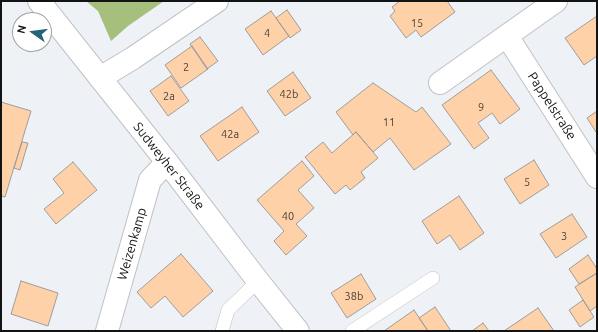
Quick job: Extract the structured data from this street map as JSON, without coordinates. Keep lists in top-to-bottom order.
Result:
{
  "streets": {
    "street": ["Pappelstraße", "Sudweyher Straße", "Weizenkamp"]
  },
  "crossings": [
    ["Sudweyher Straße", "Weizenkamp"]
  ],
  "house_numbers": [
    "15",
    "4",
    "2",
    "42b",
    "2a",
    "9",
    "11",
    "42a",
    "5",
    "40",
    "3",
    "38b"
  ],
  "north": "left"
}
